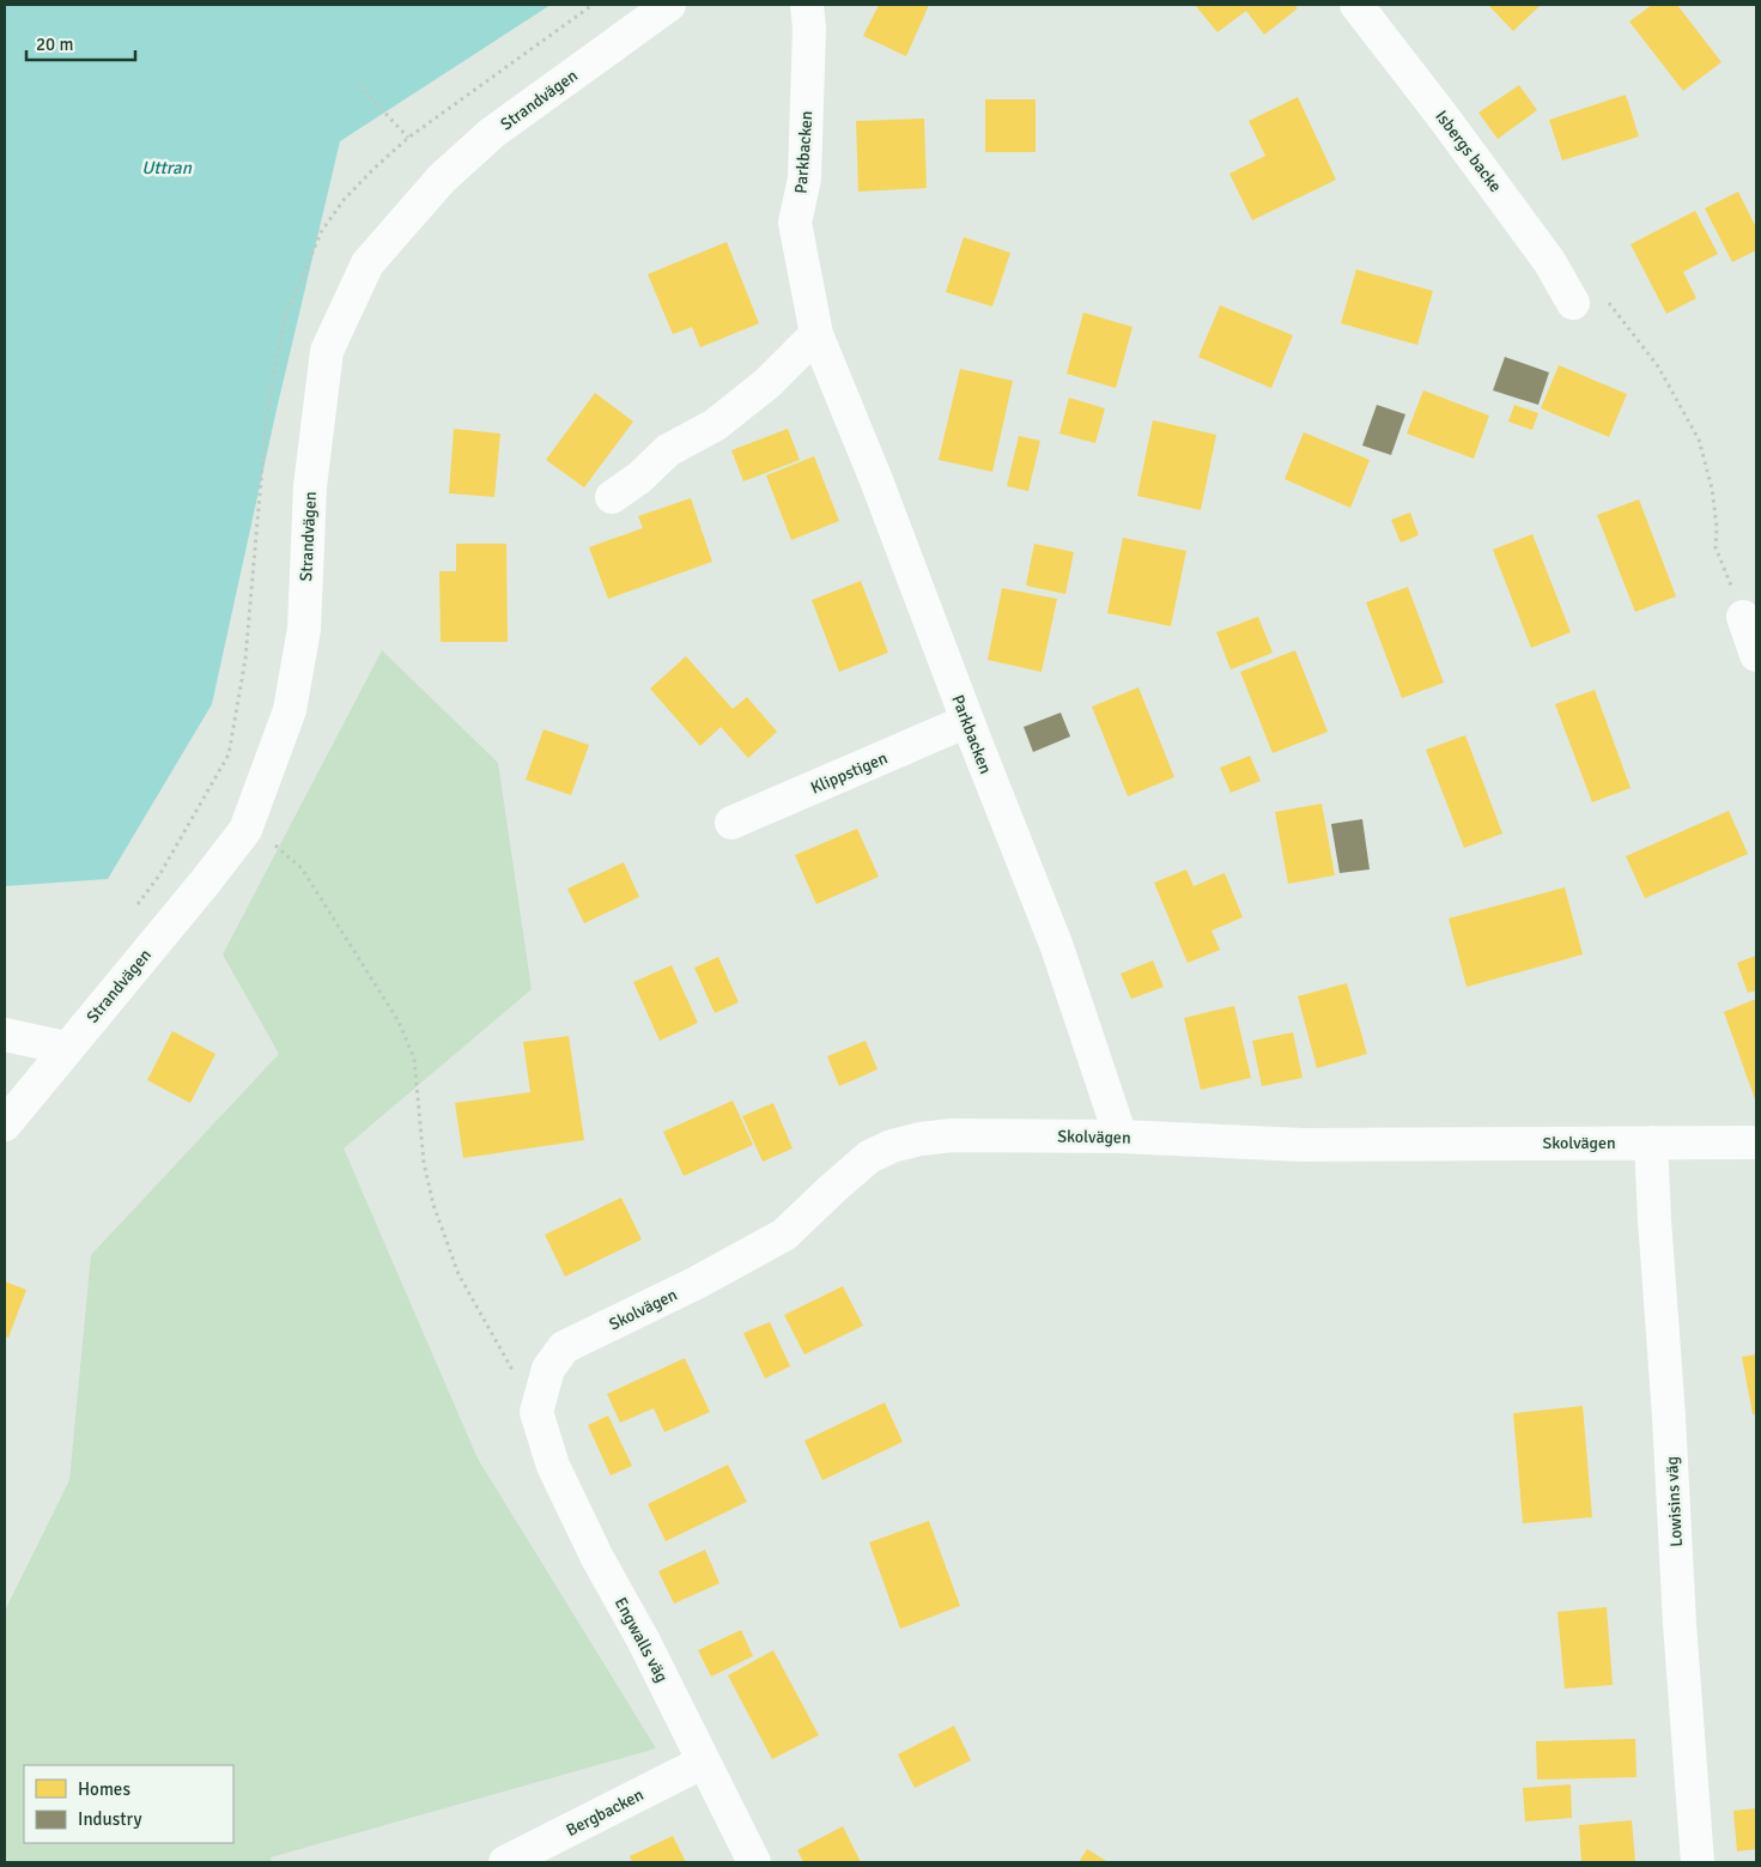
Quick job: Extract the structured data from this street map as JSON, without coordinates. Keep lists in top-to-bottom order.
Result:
{
  "streets": {
    "street": [
      "Strandvägen",
      "Isbergs backe",
      "Parkbacken",
      "Klippstigen",
      "Skolvägen",
      "Lowisins väg",
      "Engwalls väg",
      "Bergbacken"
    ]
  },
  "crossings": [
    ["Parkbacken", "Klippstigen"],
    ["Parkbacken", "Skolvägen"],
    ["Skolvägen", "Lowisins väg"],
    ["Skolvägen", "Engwalls väg"],
    ["Engwalls väg", "Bergbacken"]
  ],
  "water": ["Uttran"],
  "legend": ["Homes", "Industry"],
  "scale_bar": "20 m"
}
